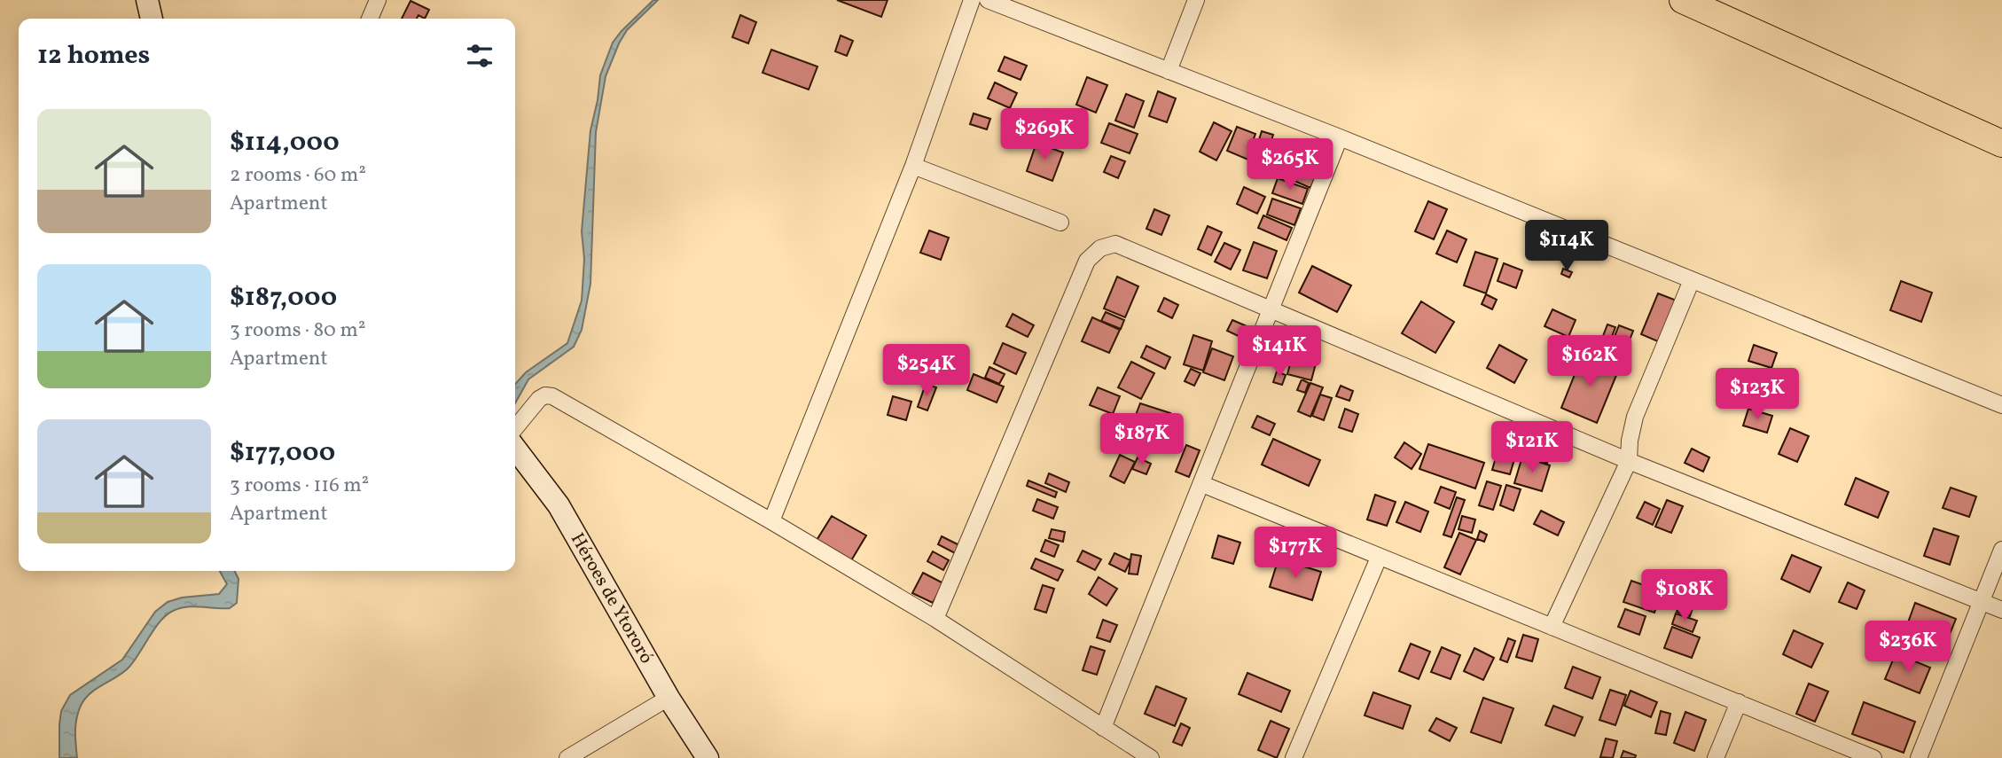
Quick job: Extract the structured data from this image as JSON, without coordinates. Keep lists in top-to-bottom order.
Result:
{
  "streets": {
    "main road": ["Héroes de Ytororó"]
  },
  "page": {
    "heading": "12 homes",
    "list": [
      {
        "name": "$114,000",
        "note": "2 rooms · 60 m² · Apartment"
      },
      {
        "name": "$187,000",
        "note": "3 rooms · 80 m² · Apartment"
      },
      {
        "name": "$177,000",
        "note": "3 rooms · 116 m² · Apartment"
      }
    ],
    "price": [
      "$269K",
      "$265K",
      "$114K",
      "$141K",
      "$162K",
      "$254K",
      "$123K",
      "$187K",
      "$121K",
      "$177K",
      "$108K",
      "$236K"
    ]
  }
}
